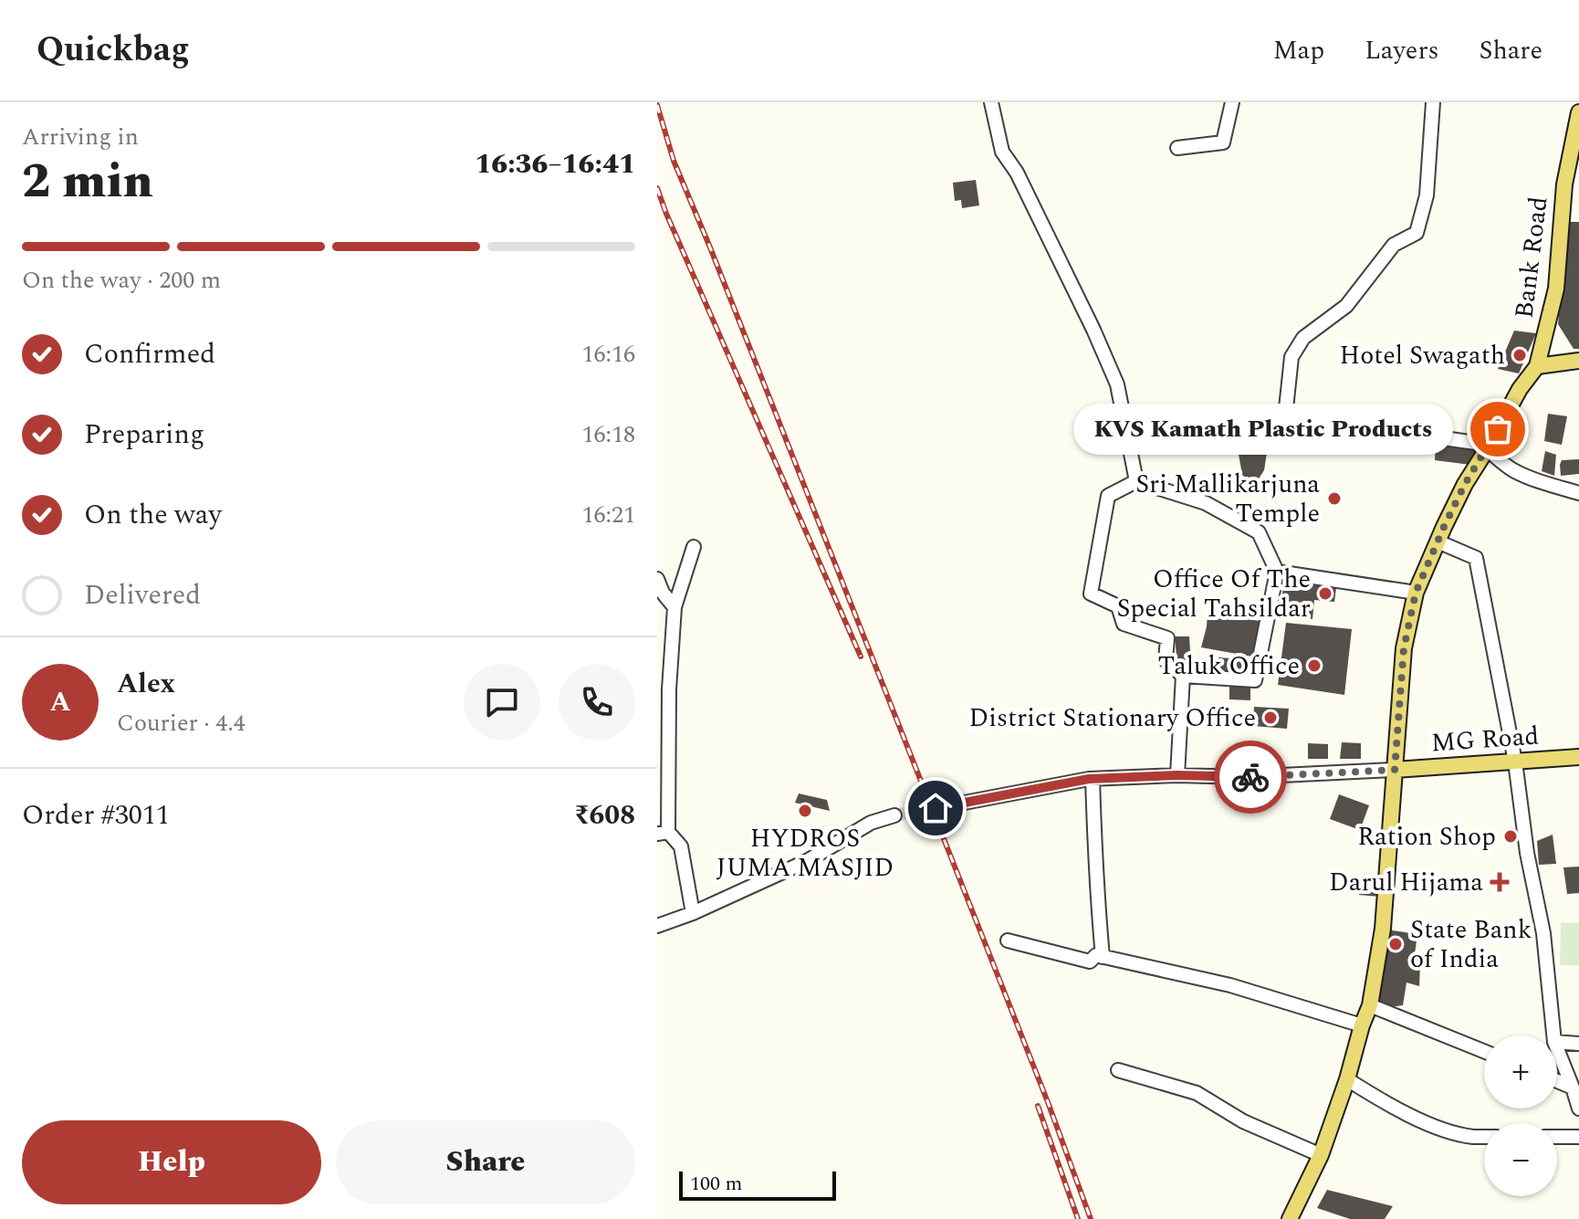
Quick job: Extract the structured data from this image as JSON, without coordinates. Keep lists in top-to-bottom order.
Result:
{
  "streets": {
    "main road": ["Bank Road", "MG Road"]
  },
  "crossings": [
    ["Bank Road", "MG Road"]
  ],
  "places": {
    "other": [
      "Hotel Swagath",
      "KVS Kamath Plastic Products",
      "Sri Mallikarjuna Temple",
      "Office Of The Special Tahsildar",
      "Taluk Office",
      "District Stationary Office",
      "HYDROS JUMA MASJID",
      "Ration Shop",
      "State Bank of India"
    ],
    "health": ["Darul Hijama"]
  },
  "scale_bar": "100 m",
  "page": {
    "header": "Quickbag",
    "nav": ["Map", "Layers", "Share"],
    "heading": ["2 min", "Arriving in", "16:36–16:41"],
    "panel": [
      "Alex",
      "Courier · 4.4",
      "Order #3011",
      "₹608"
    ],
    "bar": "On the way · 200 m",
    "list": [
      ["Confirmed", "16:16"],
      ["Preparing", "16:18"],
      ["On the way", "16:21"],
      "Delivered"
    ],
    "bubble": "KVS Kamath Plastic Products",
    "round": "A",
    "map_buttons": ["+", "−"],
    "buttons": ["Help", "Share"],
    "scale": "100 m"
  }
}
